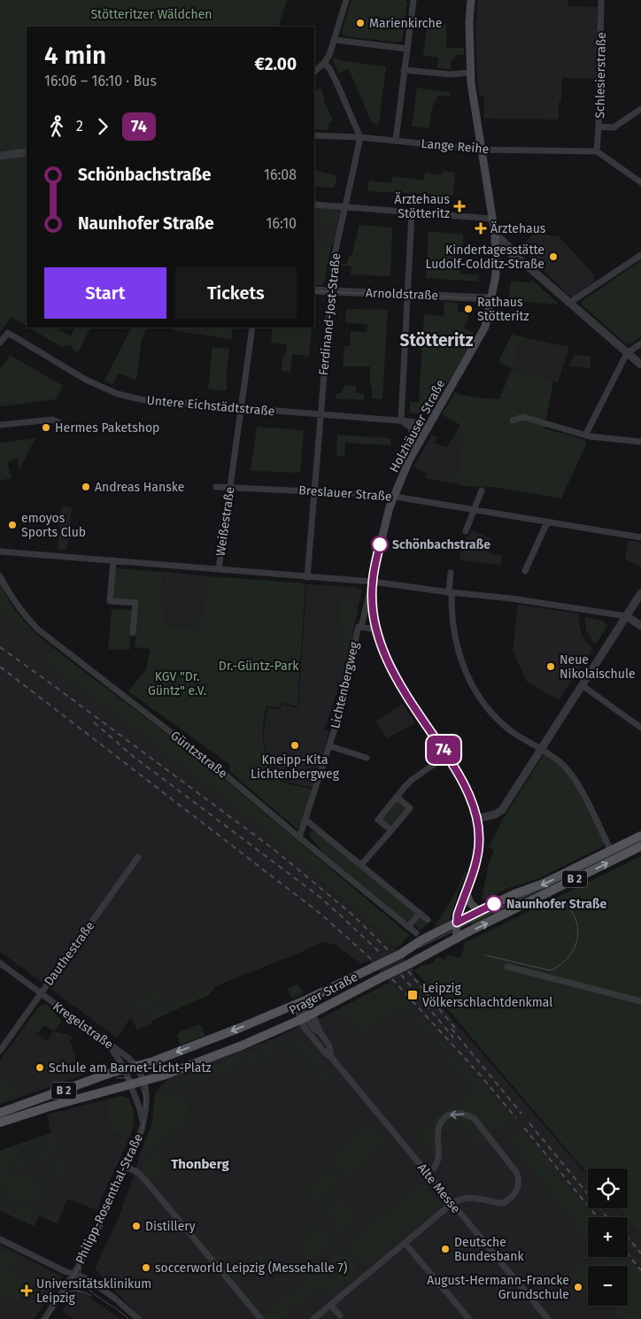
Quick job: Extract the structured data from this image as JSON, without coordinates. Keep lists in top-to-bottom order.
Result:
{
  "streets": {
    "main road": ["Holzhäuser Straße", "B 2", "Prager Straße"],
    "street": [
      "Schlesierstraße",
      "Lange Reihe",
      "Arnoldstraße",
      "Ferdinand-Jost-Straße",
      "Untere Eichstädtstraße",
      "Breslauer Straße",
      "Weißestraße",
      "Lichtenbergweg",
      "Güntzstraße",
      "Dauthestraße",
      "Kregelstraße",
      "Alte Messe",
      "Philipp-Rosenthal-Straße"
    ]
  },
  "crossings": [
    ["Schlesierstraße", "Lange Reihe"],
    ["Lange Reihe", "Ferdinand-Jost-Straße"],
    ["Lange Reihe", "Holzhäuser Straße"],
    ["Arnoldstraße", "Ferdinand-Jost-Straße"],
    ["Arnoldstraße", "Holzhäuser Straße"],
    ["Ferdinand-Jost-Straße", "Untere Eichstädtstraße"],
    ["Ferdinand-Jost-Straße", "Breslauer Straße"],
    ["Untere Eichstädtstraße", "Holzhäuser Straße"],
    ["Untere Eichstädtstraße", "Weißestraße"],
    ["Holzhäuser Straße", "Breslauer Straße"],
    ["Holzhäuser Straße", "Lichtenbergweg"],
    ["Breslauer Straße", "Weißestraße"],
    ["Lichtenbergweg", "Güntzstraße"],
    ["Dauthestraße", "Kregelstraße"],
    ["Prager Straße", "Kregelstraße"],
    ["Prager Straße", "Alte Messe"],
    ["Prager Straße", "Philipp-Rosenthal-Straße"],
    ["Kregelstraße", "Philipp-Rosenthal-Straße"]
  ],
  "districts": ["Stötteritz", "Thonberg"],
  "parks": ["Stötteritzer Wäldchen", "Dr.-Güntz-Park", "KGV \"Dr. Güntz\" e.V."],
  "places": {
    "other": [
      "Marienkirche",
      "Kindertagesstätte Ludolf-Colditz-Straße",
      "Rathaus Stötteritz",
      "Hermes Paketshop",
      "Andreas Hanske",
      "emoyos Sports Club",
      "Schönbachstraße",
      "Neue Nikolaischule",
      "Kneipp-Kita Lichtenbergweg",
      "Naunhofer Straße",
      "Schule am Barnet-Licht-Platz",
      "Distillery",
      "Deutsche Bundesbank",
      "soccerworld Leipzig (Messehalle 7)",
      "August-Hermann-Francke Grundschule"
    ],
    "health": ["Ärztehaus Stötteritz", "Ärztehaus", "Universitätsklinikum Leipzig"],
    "transit": ["Leipzig Völkerschlachtdenkmal"]
  },
  "lines": ["bus line 74"],
  "page": {
    "on_map": "74",
    "heading": ["4 min", "16:06 – 16:10 · Bus", "€2.00"],
    "legs": ["2", "74"],
    "list": [
      {
        "name": "Schönbachstraße",
        "value": "16:08"
      },
      {
        "name": "Naunhofer Straße",
        "value": "16:10"
      }
    ],
    "buttons": ["Start", "Tickets"],
    "map_buttons": ["+", "−"]
  }
}
